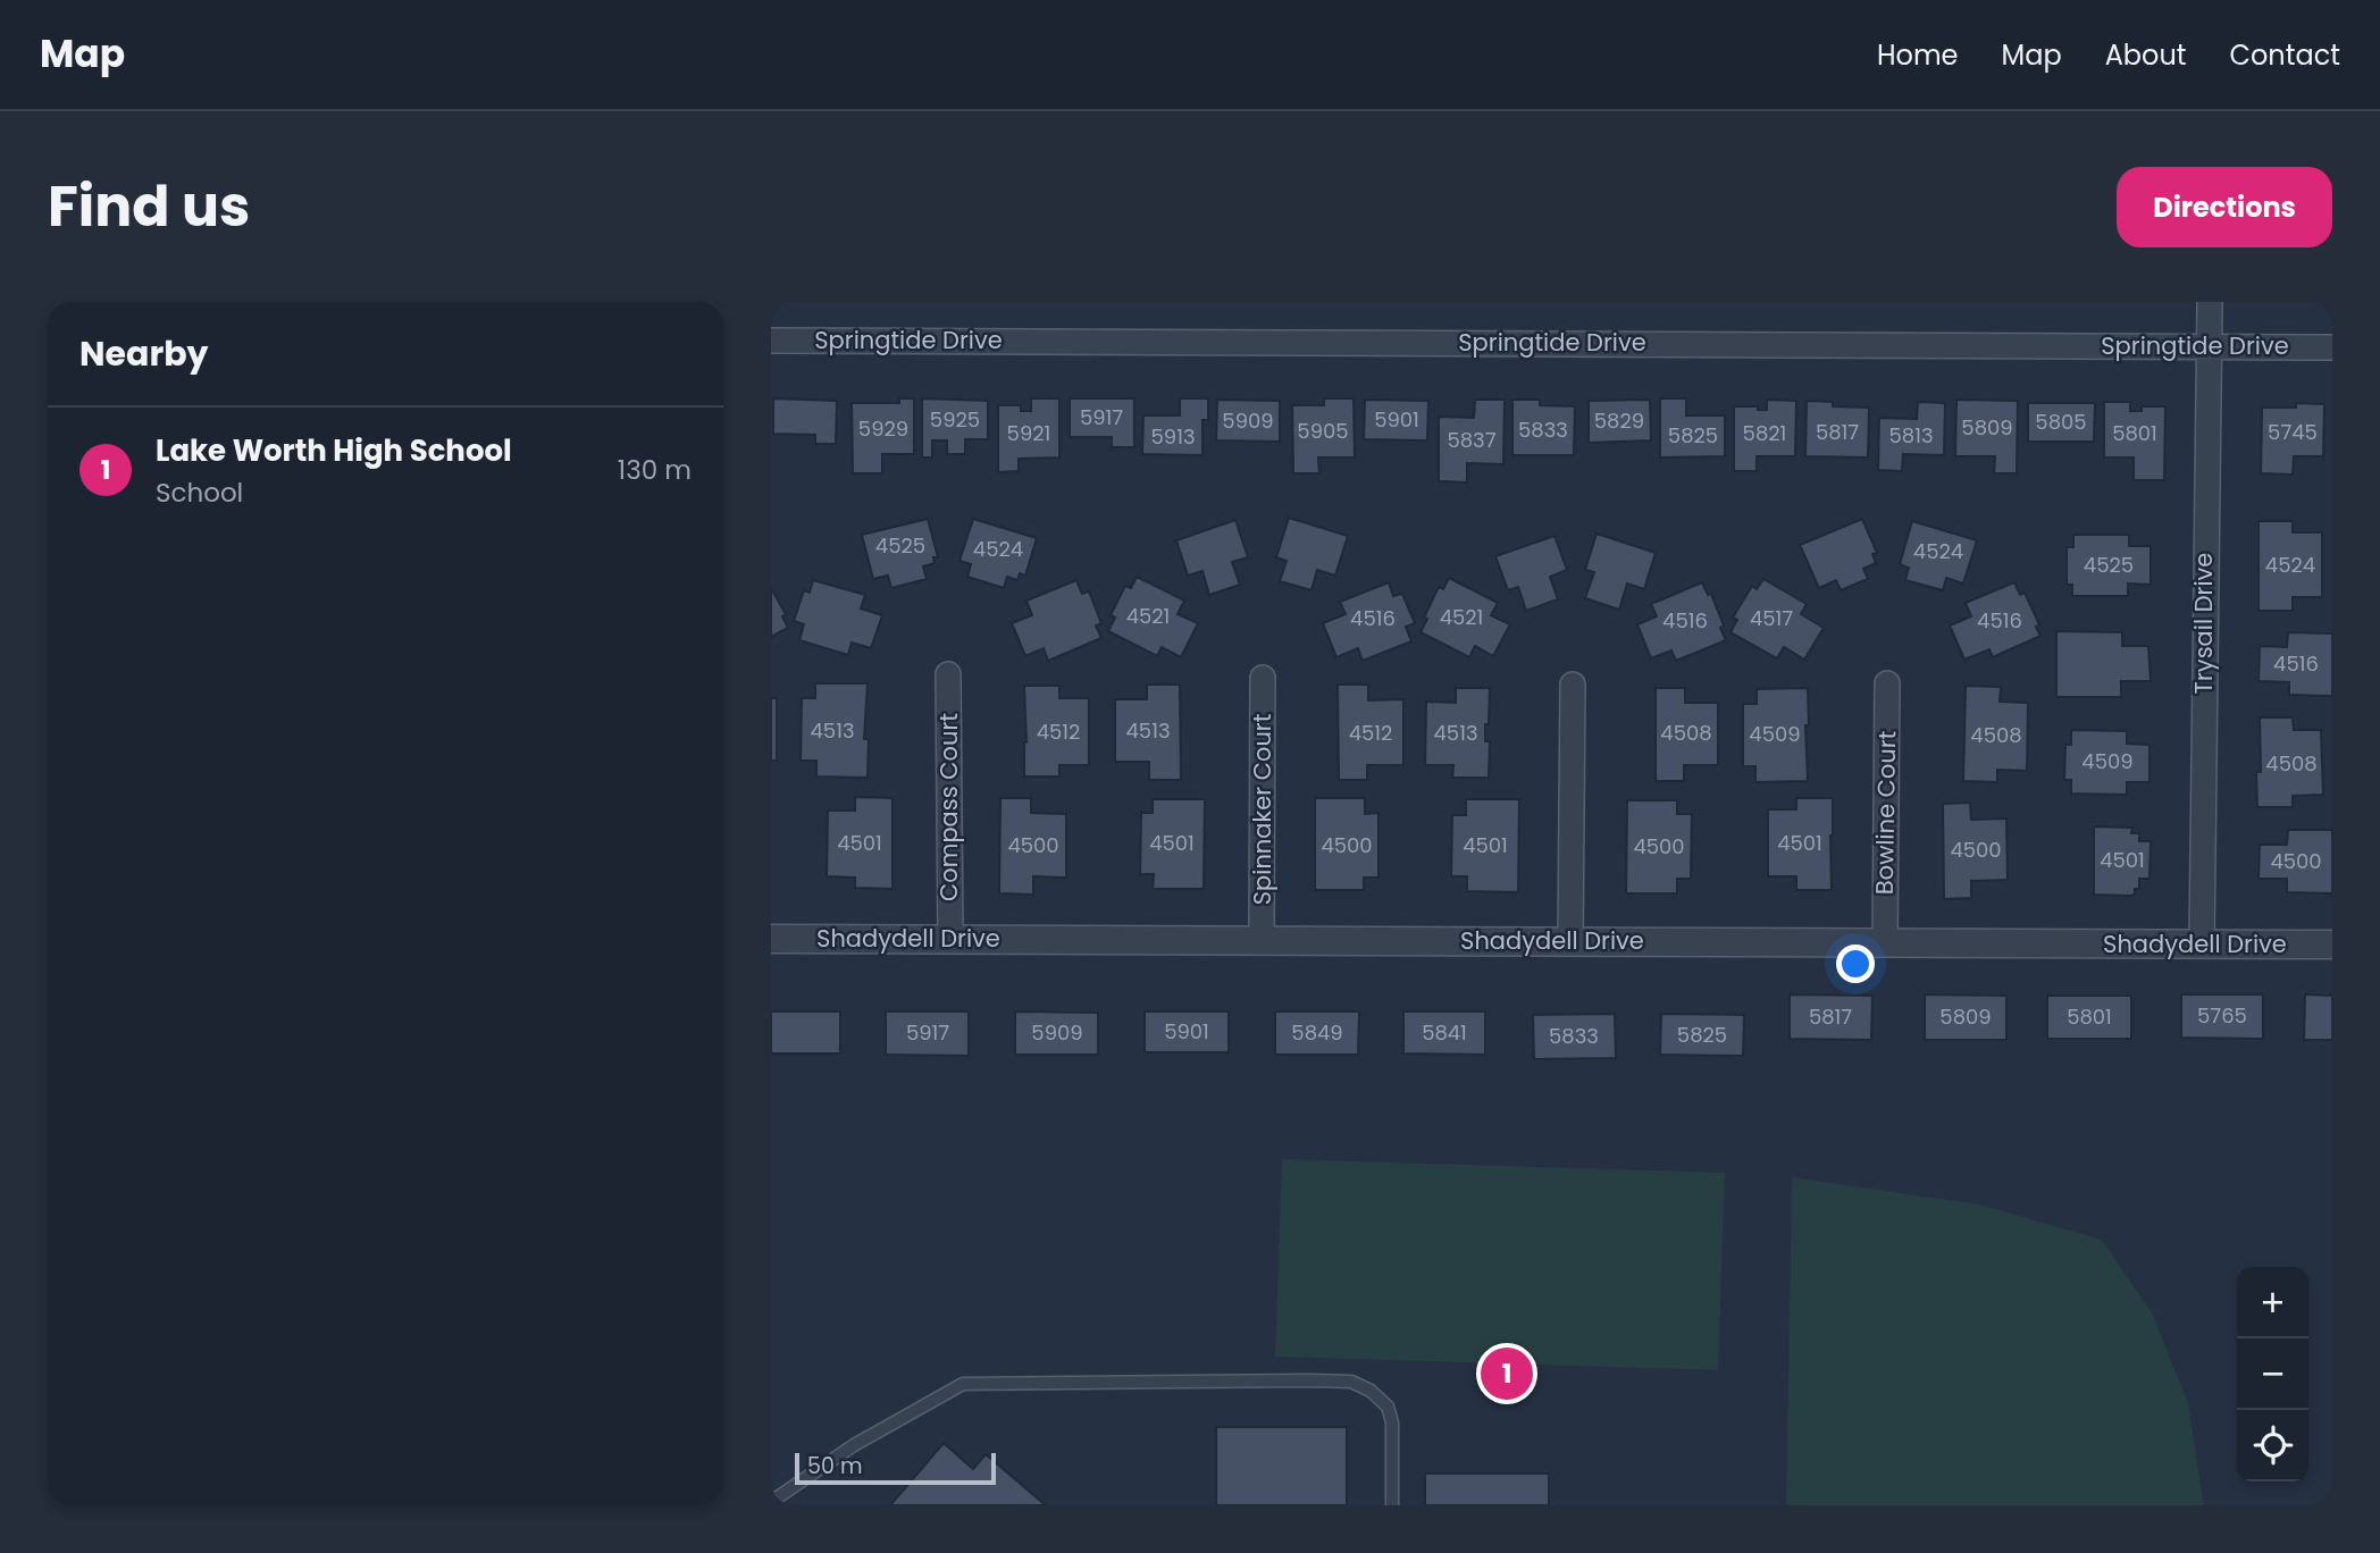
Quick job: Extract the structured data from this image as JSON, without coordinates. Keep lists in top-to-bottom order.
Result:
{
  "streets": {
    "street": [
      "Springtide Drive",
      "Trysail Drive",
      "Compass Court",
      "Spinnaker Court",
      "Bowline Court",
      "Shadydell Drive"
    ]
  },
  "crossings": [
    ["Springtide Drive", "Trysail Drive"],
    ["Trysail Drive", "Shadydell Drive"],
    ["Compass Court", "Shadydell Drive"],
    ["Spinnaker Court", "Shadydell Drive"],
    ["Bowline Court", "Shadydell Drive"]
  ],
  "house_numbers": [
    "5917",
    "5925",
    "5901",
    "5909",
    "5829",
    "5805",
    "5809",
    "5929",
    "5833",
    "5905",
    "5817",
    "5745",
    "5921",
    "5821",
    "5801",
    "5825",
    "5813",
    "5913",
    "5837",
    "4525",
    "4524",
    "4524",
    "4525",
    "4524",
    "4521",
    "4521",
    "4516",
    "4517",
    "4516",
    "4516",
    "4516",
    "4513",
    "4513",
    "4512",
    "4512",
    "4513",
    "4508",
    "4509",
    "4508",
    "4509",
    "4508",
    "4501",
    "4501",
    "4501",
    "4500",
    "4500",
    "4501",
    "4500",
    "4500",
    "4501",
    "4500",
    "5765",
    "5817",
    "5809",
    "5801",
    "5901",
    "5917",
    "5909",
    "5849",
    "5841",
    "5825",
    "5833"
  ],
  "scale_bar": "50 m",
  "page": {
    "header": "Map",
    "nav": [
      "Home",
      "Map",
      "About",
      "Contact"
    ],
    "title": "Find us",
    "buttons": "Directions",
    "heading": "Nearby",
    "list": [
      {
        "mark": "1",
        "name": "Lake Worth High School",
        "note": "School",
        "value": "130 m"
      }
    ],
    "map_buttons": ["+", "−"],
    "pins": "1",
    "scale": "50 m"
  }
}
